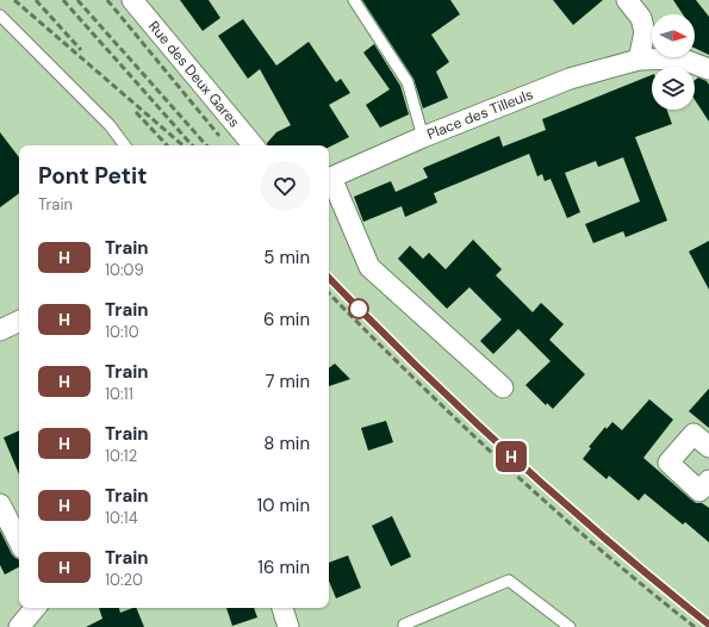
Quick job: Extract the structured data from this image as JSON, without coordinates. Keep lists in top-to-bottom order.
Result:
{
  "streets": {
    "street": ["Rue des Deux Gares", "Place des Tilleuls"]
  },
  "north": "right",
  "page": {
    "on_map": "H",
    "heading": ["Pont Petit", "Train"],
    "list": [
      {
        "mark": "H",
        "name": "Train",
        "note": "10:09",
        "value": "5 min"
      },
      {
        "mark": "H",
        "name": "Train",
        "note": "10:10",
        "value": "6 min"
      },
      {
        "mark": "H",
        "name": "Train",
        "note": "10:11",
        "value": "7 min"
      },
      {
        "mark": "H",
        "name": "Train",
        "note": "10:12",
        "value": "8 min"
      },
      {
        "mark": "H",
        "name": "Train",
        "note": "10:14",
        "value": "10 min"
      },
      {
        "mark": "H",
        "name": "Train",
        "note": "10:20",
        "value": "16 min"
      }
    ]
  }
}
